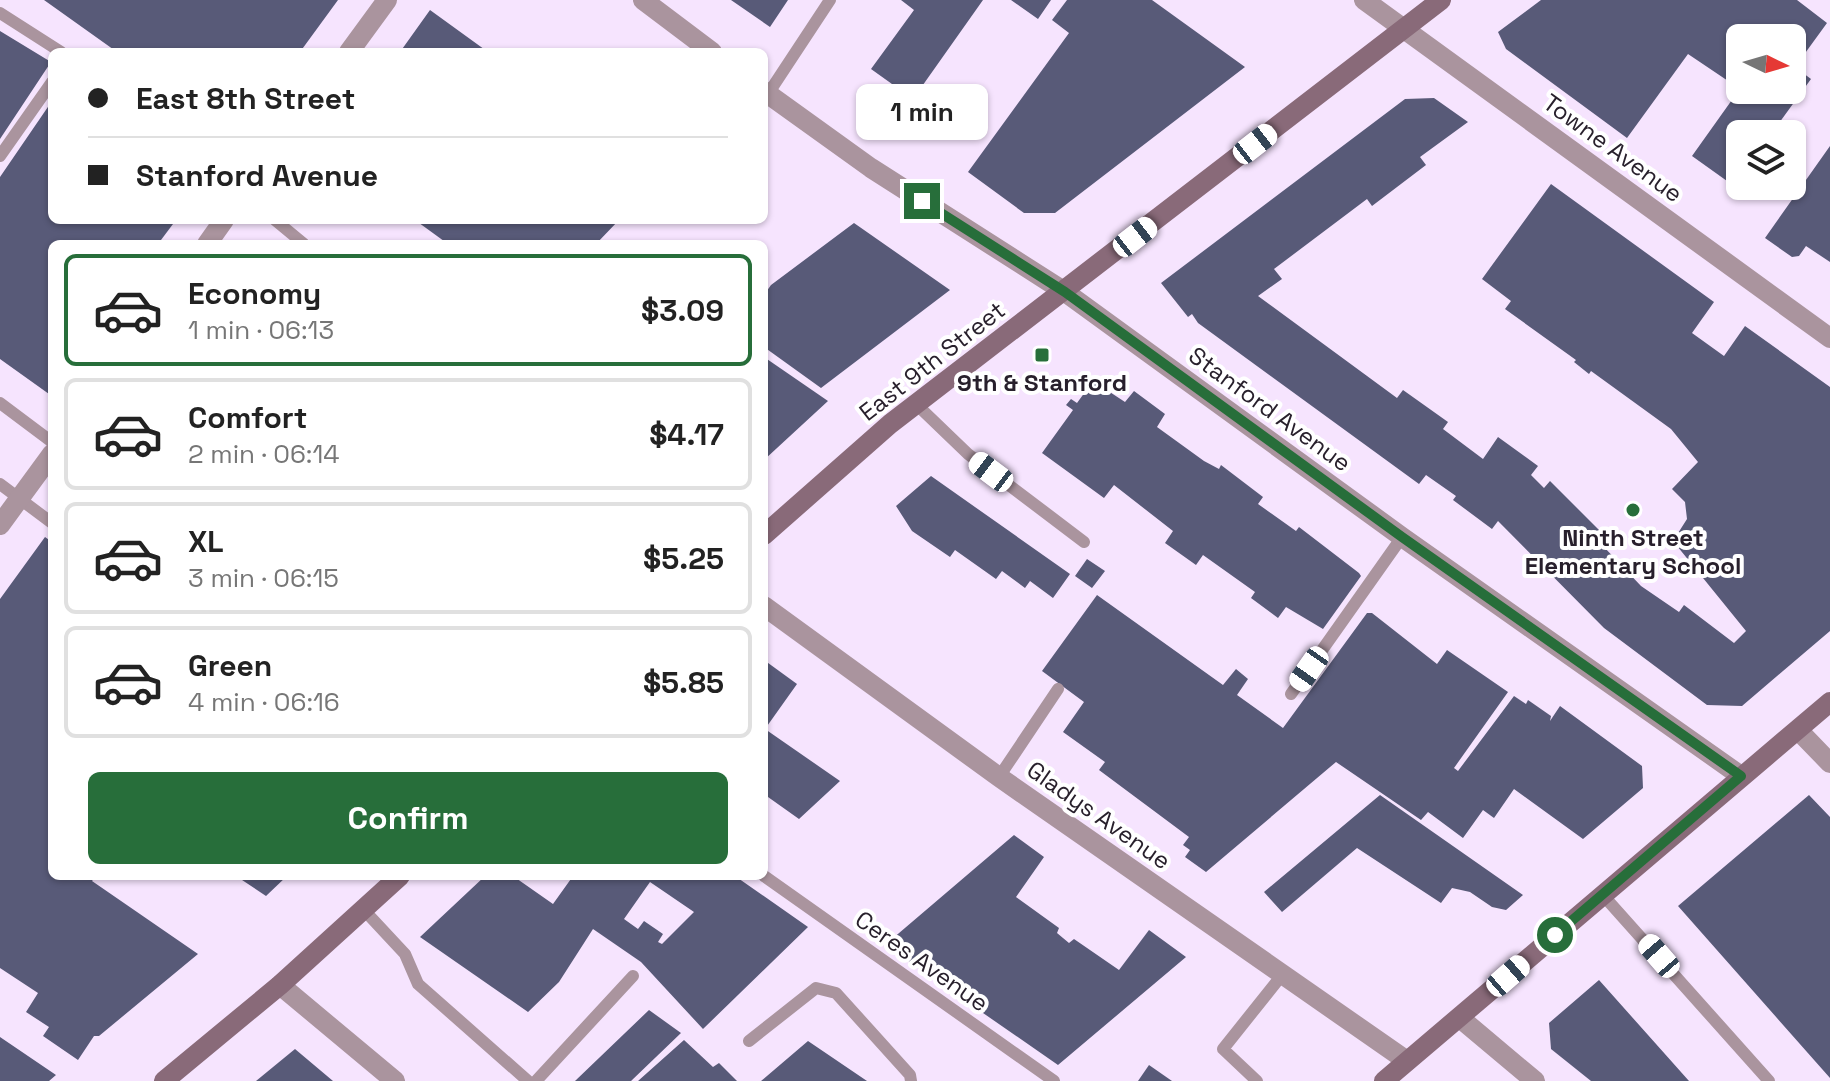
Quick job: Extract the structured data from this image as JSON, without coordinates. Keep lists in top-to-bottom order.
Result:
{
  "streets": {
    "main road": ["East 9th Street"],
    "street": ["Towne Avenue", "Stanford Avenue", "Gladys Avenue"],
    "lane": ["Ceres Avenue"]
  },
  "crossings": [
    ["Towne Avenue", "East 9th Street"],
    ["East 9th Street", "Stanford Avenue"]
  ],
  "places": {
    "transit": ["9th & Stanford"],
    "other": ["Ninth Street Elementary School"]
  },
  "north": "right",
  "page": {
    "banner": ["East 8th Street", "Stanford Avenue"],
    "bubble": "1 min",
    "list": [
      {
        "name": "Economy",
        "note": "1 min · 06:13",
        "value": "$3.09"
      },
      {
        "name": "Comfort",
        "note": "2 min · 06:14",
        "value": "$4.17"
      },
      {
        "name": "XL",
        "note": "3 min · 06:15",
        "value": "$5.25"
      },
      {
        "name": "Green",
        "note": "4 min · 06:16",
        "value": "$5.85"
      }
    ],
    "buttons": "Confirm"
  }
}
